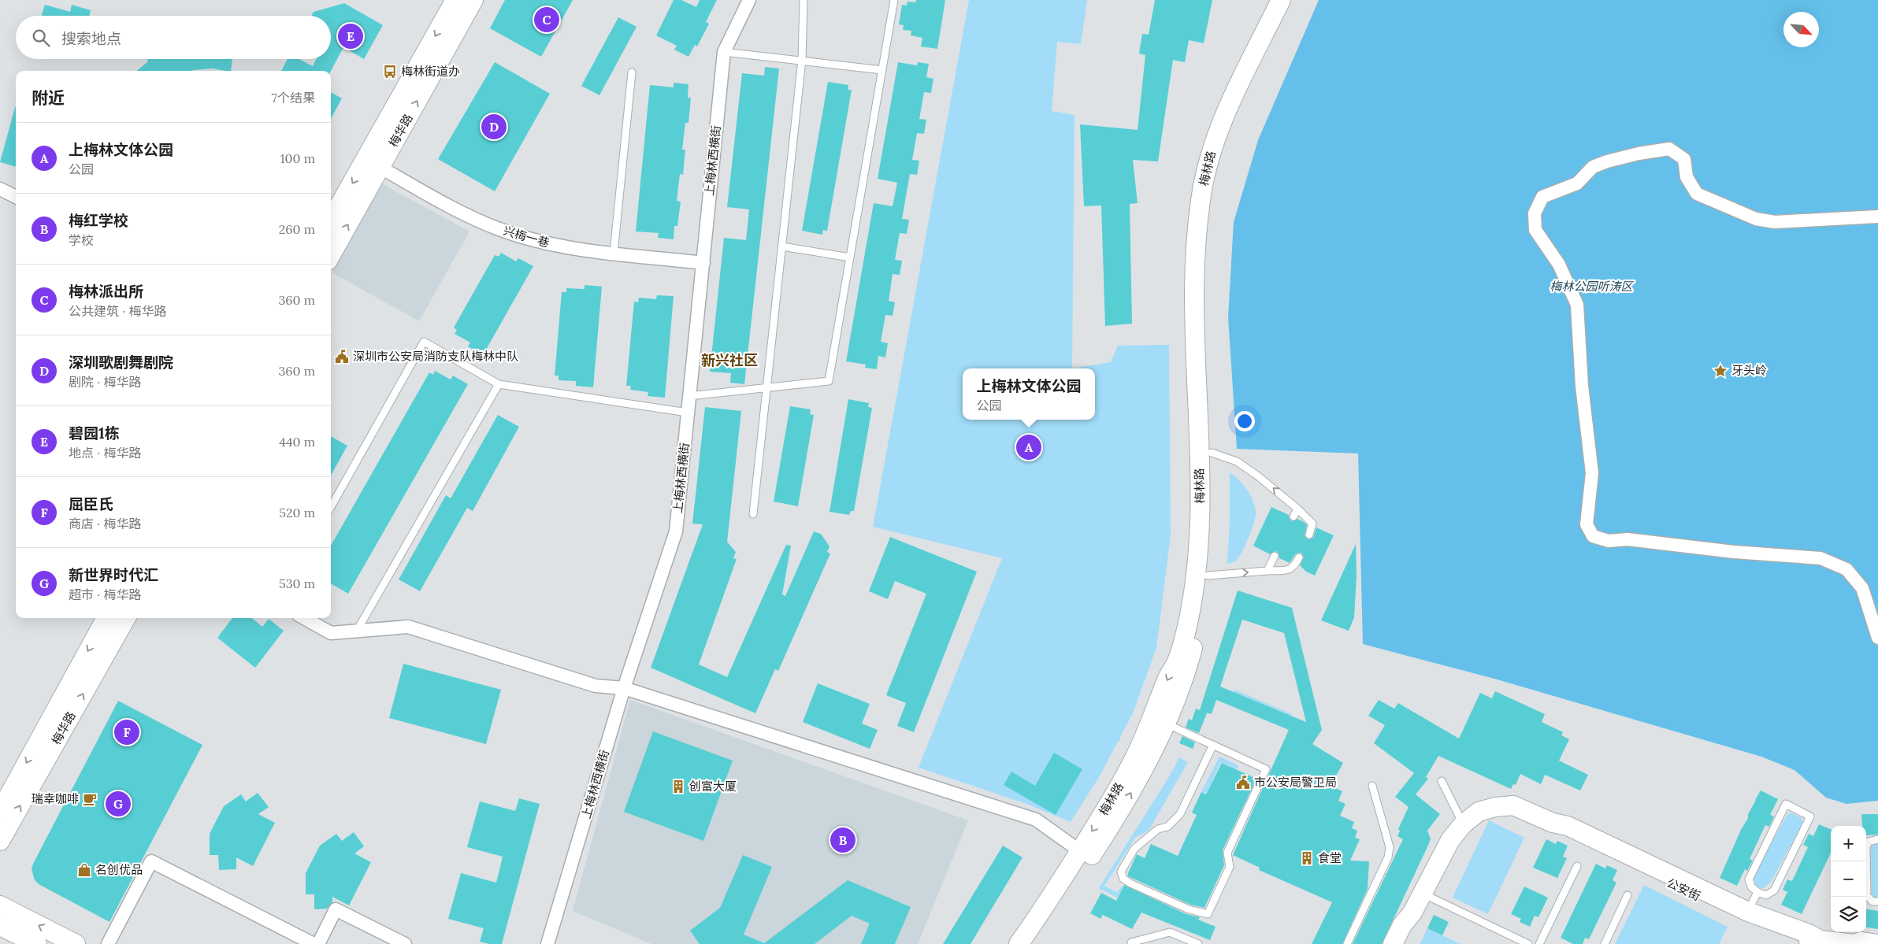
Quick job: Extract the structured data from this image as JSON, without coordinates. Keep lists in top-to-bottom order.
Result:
{
  "streets": {
    "main road": ["梅华路", "梅林路", "公安街"],
    "street": ["上梅林西横街", "兴梅一巷"]
  },
  "crossings": [
    ["梅华路", "兴梅一巷"],
    ["上梅林西横街", "兴梅一巷"]
  ],
  "districts": ["新兴社区"],
  "parks": ["梅林公园听涛区"],
  "places": {
    "bus stop": ["梅林街道办"],
    "public building": ["深圳市公安局消防支队梅林中队", "市公安局警卫局"],
    "place": ["牙头岭"],
    "building": ["创富大厦", "食堂"],
    "cafe": ["瑞幸咖啡"],
    "shop": ["名创优品"]
  },
  "north": "bottom right",
  "page": {
    "pins": [
      "C",
      "E",
      "D",
      "A",
      "F",
      "G",
      "B"
    ],
    "search": "搜索地点",
    "heading": ["附近", "7个结果"],
    "list": [
      {
        "mark": "A",
        "name": "上梅林文体公园",
        "note": "公园",
        "value": "100 m"
      },
      {
        "mark": "B",
        "name": "梅红学校",
        "note": "学校",
        "value": "260 m"
      },
      {
        "mark": "C",
        "name": "梅林派出所",
        "note": "公共建筑 · 梅华路",
        "value": "360 m"
      },
      {
        "mark": "D",
        "name": "深圳歌剧舞剧院",
        "note": "剧院 · 梅华路",
        "value": "360 m"
      },
      {
        "mark": "E",
        "name": "碧园1栋",
        "note": "地点 · 梅华路",
        "value": "440 m"
      },
      {
        "mark": "F",
        "name": "屈臣氏",
        "note": "商店 · 梅华路",
        "value": "520 m"
      },
      {
        "mark": "G",
        "name": "新世界时代汇",
        "note": "超市 · 梅华路",
        "value": "530 m"
      }
    ],
    "popup": ["上梅林文体公园", "公园"],
    "map_buttons": ["+", "−"]
  }
}
